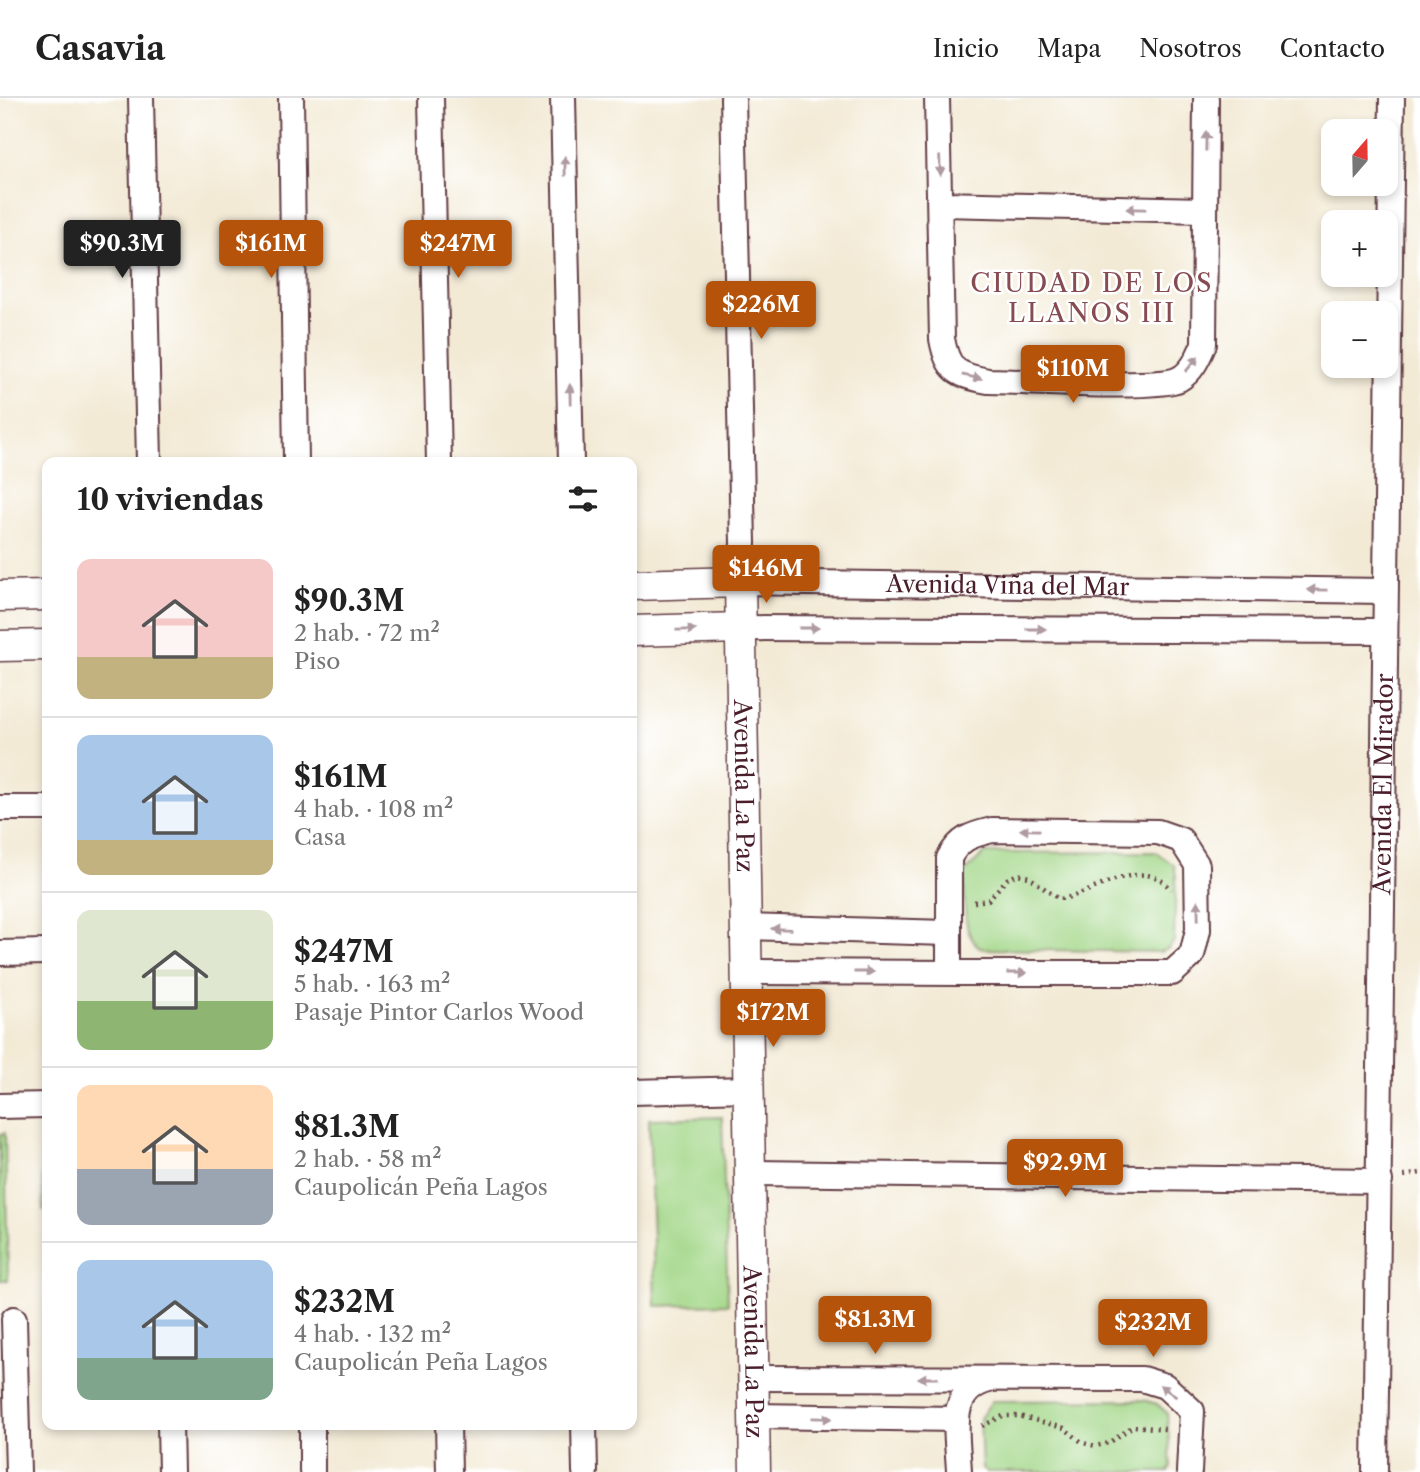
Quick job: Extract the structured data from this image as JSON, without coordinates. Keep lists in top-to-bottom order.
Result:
{
  "streets": {
    "street": ["Avenida Viña del Mar", "Avenida La Paz", "Avenida El Mirador"]
  },
  "crossings": [
    ["Avenida Viña del Mar", "Avenida La Paz"],
    ["Avenida Viña del Mar", "Avenida El Mirador"]
  ],
  "districts": ["CIUDAD DE LOS LLANOS III"],
  "north": "top",
  "page": {
    "header": "Casavia",
    "nav": [
      "Inicio",
      "Mapa",
      "Nosotros",
      "Contacto"
    ],
    "map_buttons": ["+", "−"],
    "price": [
      "$90.3M",
      "$161M",
      "$247M",
      "$226M",
      "$110M",
      "$146M",
      "$172M",
      "$92.9M",
      "$81.3M",
      "$232M"
    ],
    "heading": "10 viviendas",
    "list": [
      {
        "name": "$90.3M",
        "note": "2 hab. · 72 m² · Piso"
      },
      {
        "name": "$161M",
        "note": "4 hab. · 108 m² · Casa"
      },
      {
        "name": "$247M",
        "note": "5 hab. · 163 m² · Pasaje Pintor Carlos Wood"
      },
      {
        "name": "$81.3M",
        "note": "2 hab. · 58 m² · Caupolicán Peña Lagos"
      },
      {
        "name": "$232M",
        "note": "4 hab. · 132 m² · Caupolicán Peña Lagos"
      }
    ]
  }
}
